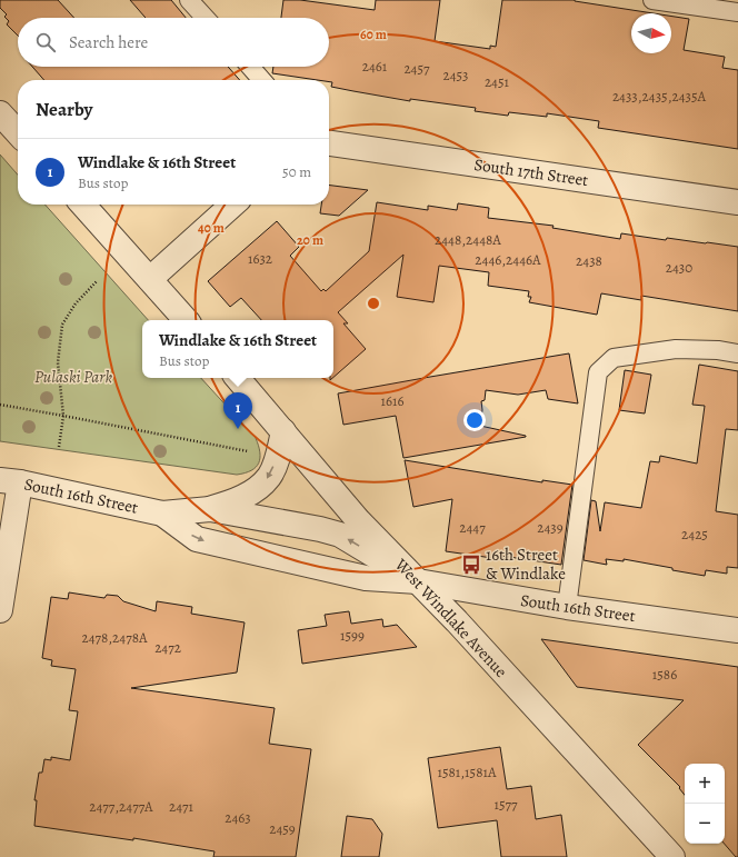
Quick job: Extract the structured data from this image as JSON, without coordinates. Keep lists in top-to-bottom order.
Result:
{
  "streets": {
    "street": ["South 17th Street", "South 16th Street", "West Windlake Avenue"]
  },
  "crossings": [
    ["South 16th Street", "West Windlake Avenue"]
  ],
  "parks": ["Pulaski Park"],
  "places": {
    "bus stop": ["16th Street & Windlake"]
  },
  "house_numbers": [
    "2461",
    "2457",
    "2453",
    "2451",
    "2433,2435,2435A",
    "2448,2448A",
    "1632",
    "2446,2446A",
    "2438",
    "2430",
    "1616",
    "2447",
    "2439",
    "2425",
    "1599",
    "2478,2478A",
    "2472",
    "1586",
    "1581,1581A",
    "1577",
    "2477,2477A",
    "2471",
    "2463",
    "2459"
  ],
  "north": "right",
  "page": {
    "search": "Search here",
    "heading": "Nearby",
    "list": [
      {
        "mark": "1",
        "name": "Windlake & 16th Street",
        "note": "Bus stop",
        "value": "50 m"
      }
    ],
    "popup": ["Windlake & 16th Street", "Bus stop"],
    "pins": "1",
    "map_buttons": ["+", "−"]
  },
  "rings": ["60 m", "40 m", "20 m"]
}
